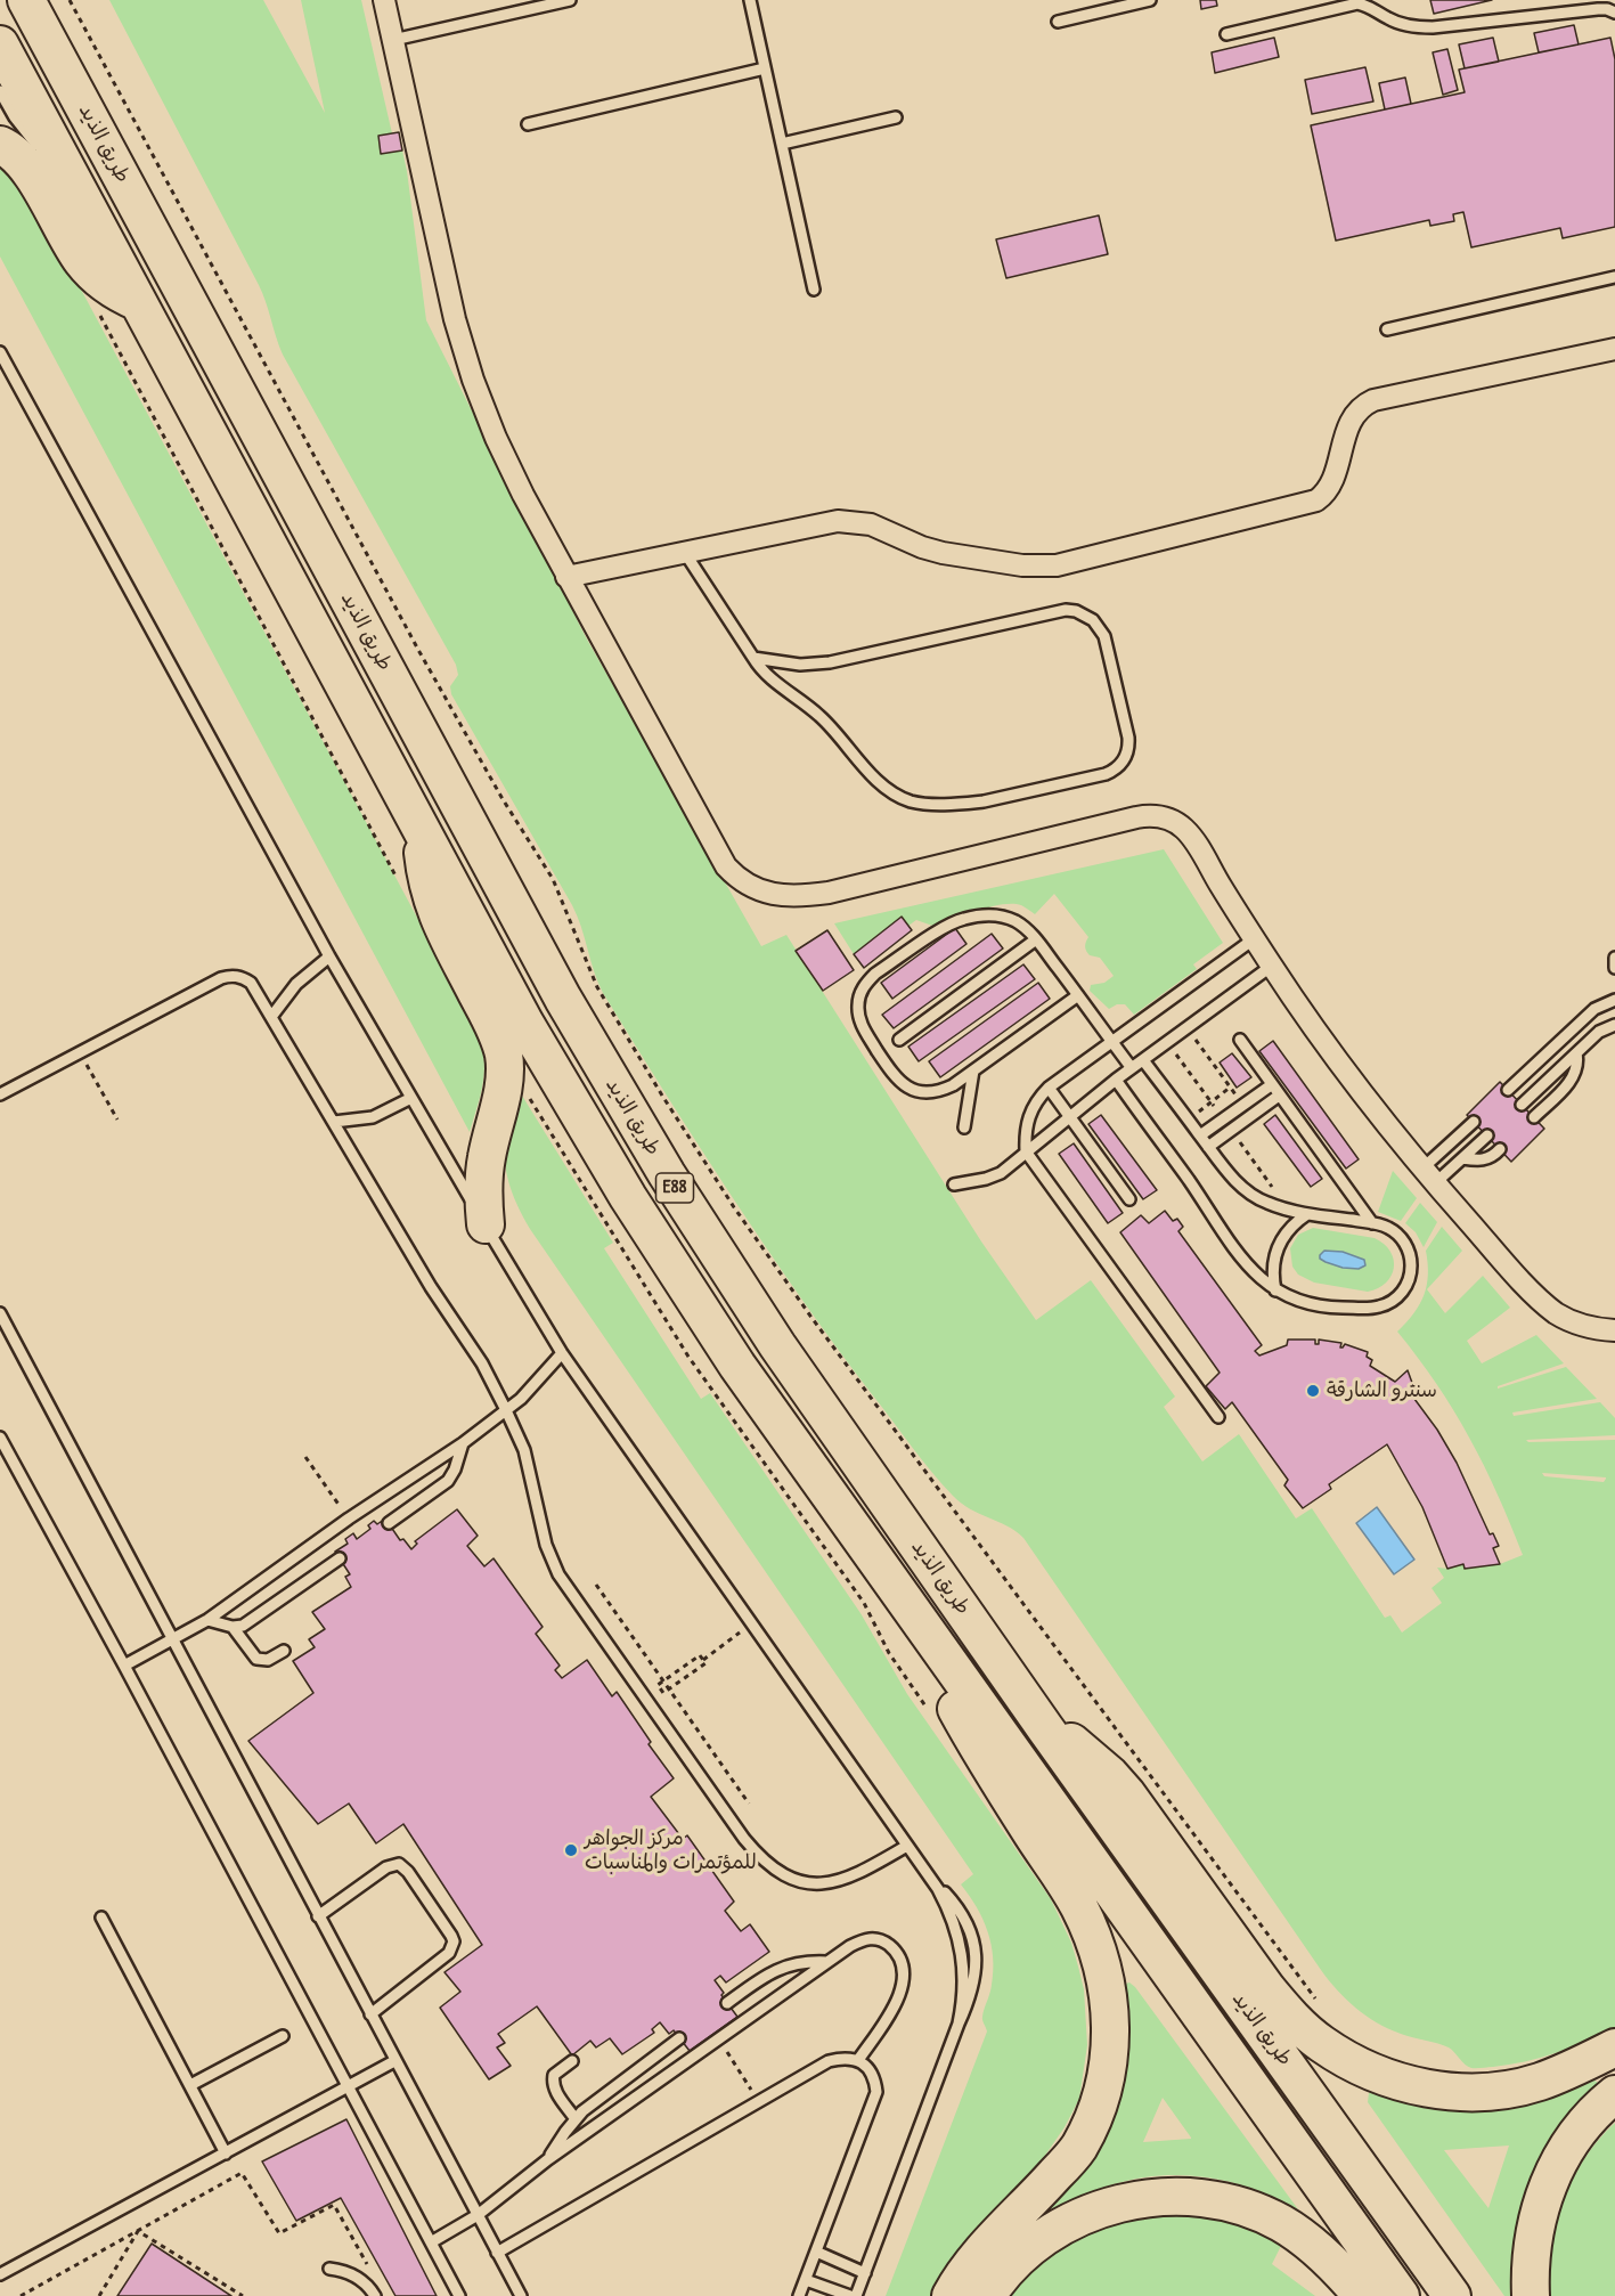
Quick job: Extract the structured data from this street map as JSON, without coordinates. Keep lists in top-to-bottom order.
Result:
{
  "streets": {
    "highway": ["طريق الذيد", "E88"]
  },
  "places": ["سنترو الشارقة", "مركز الجواهر للمؤتمرات والمناسبات"]
}
